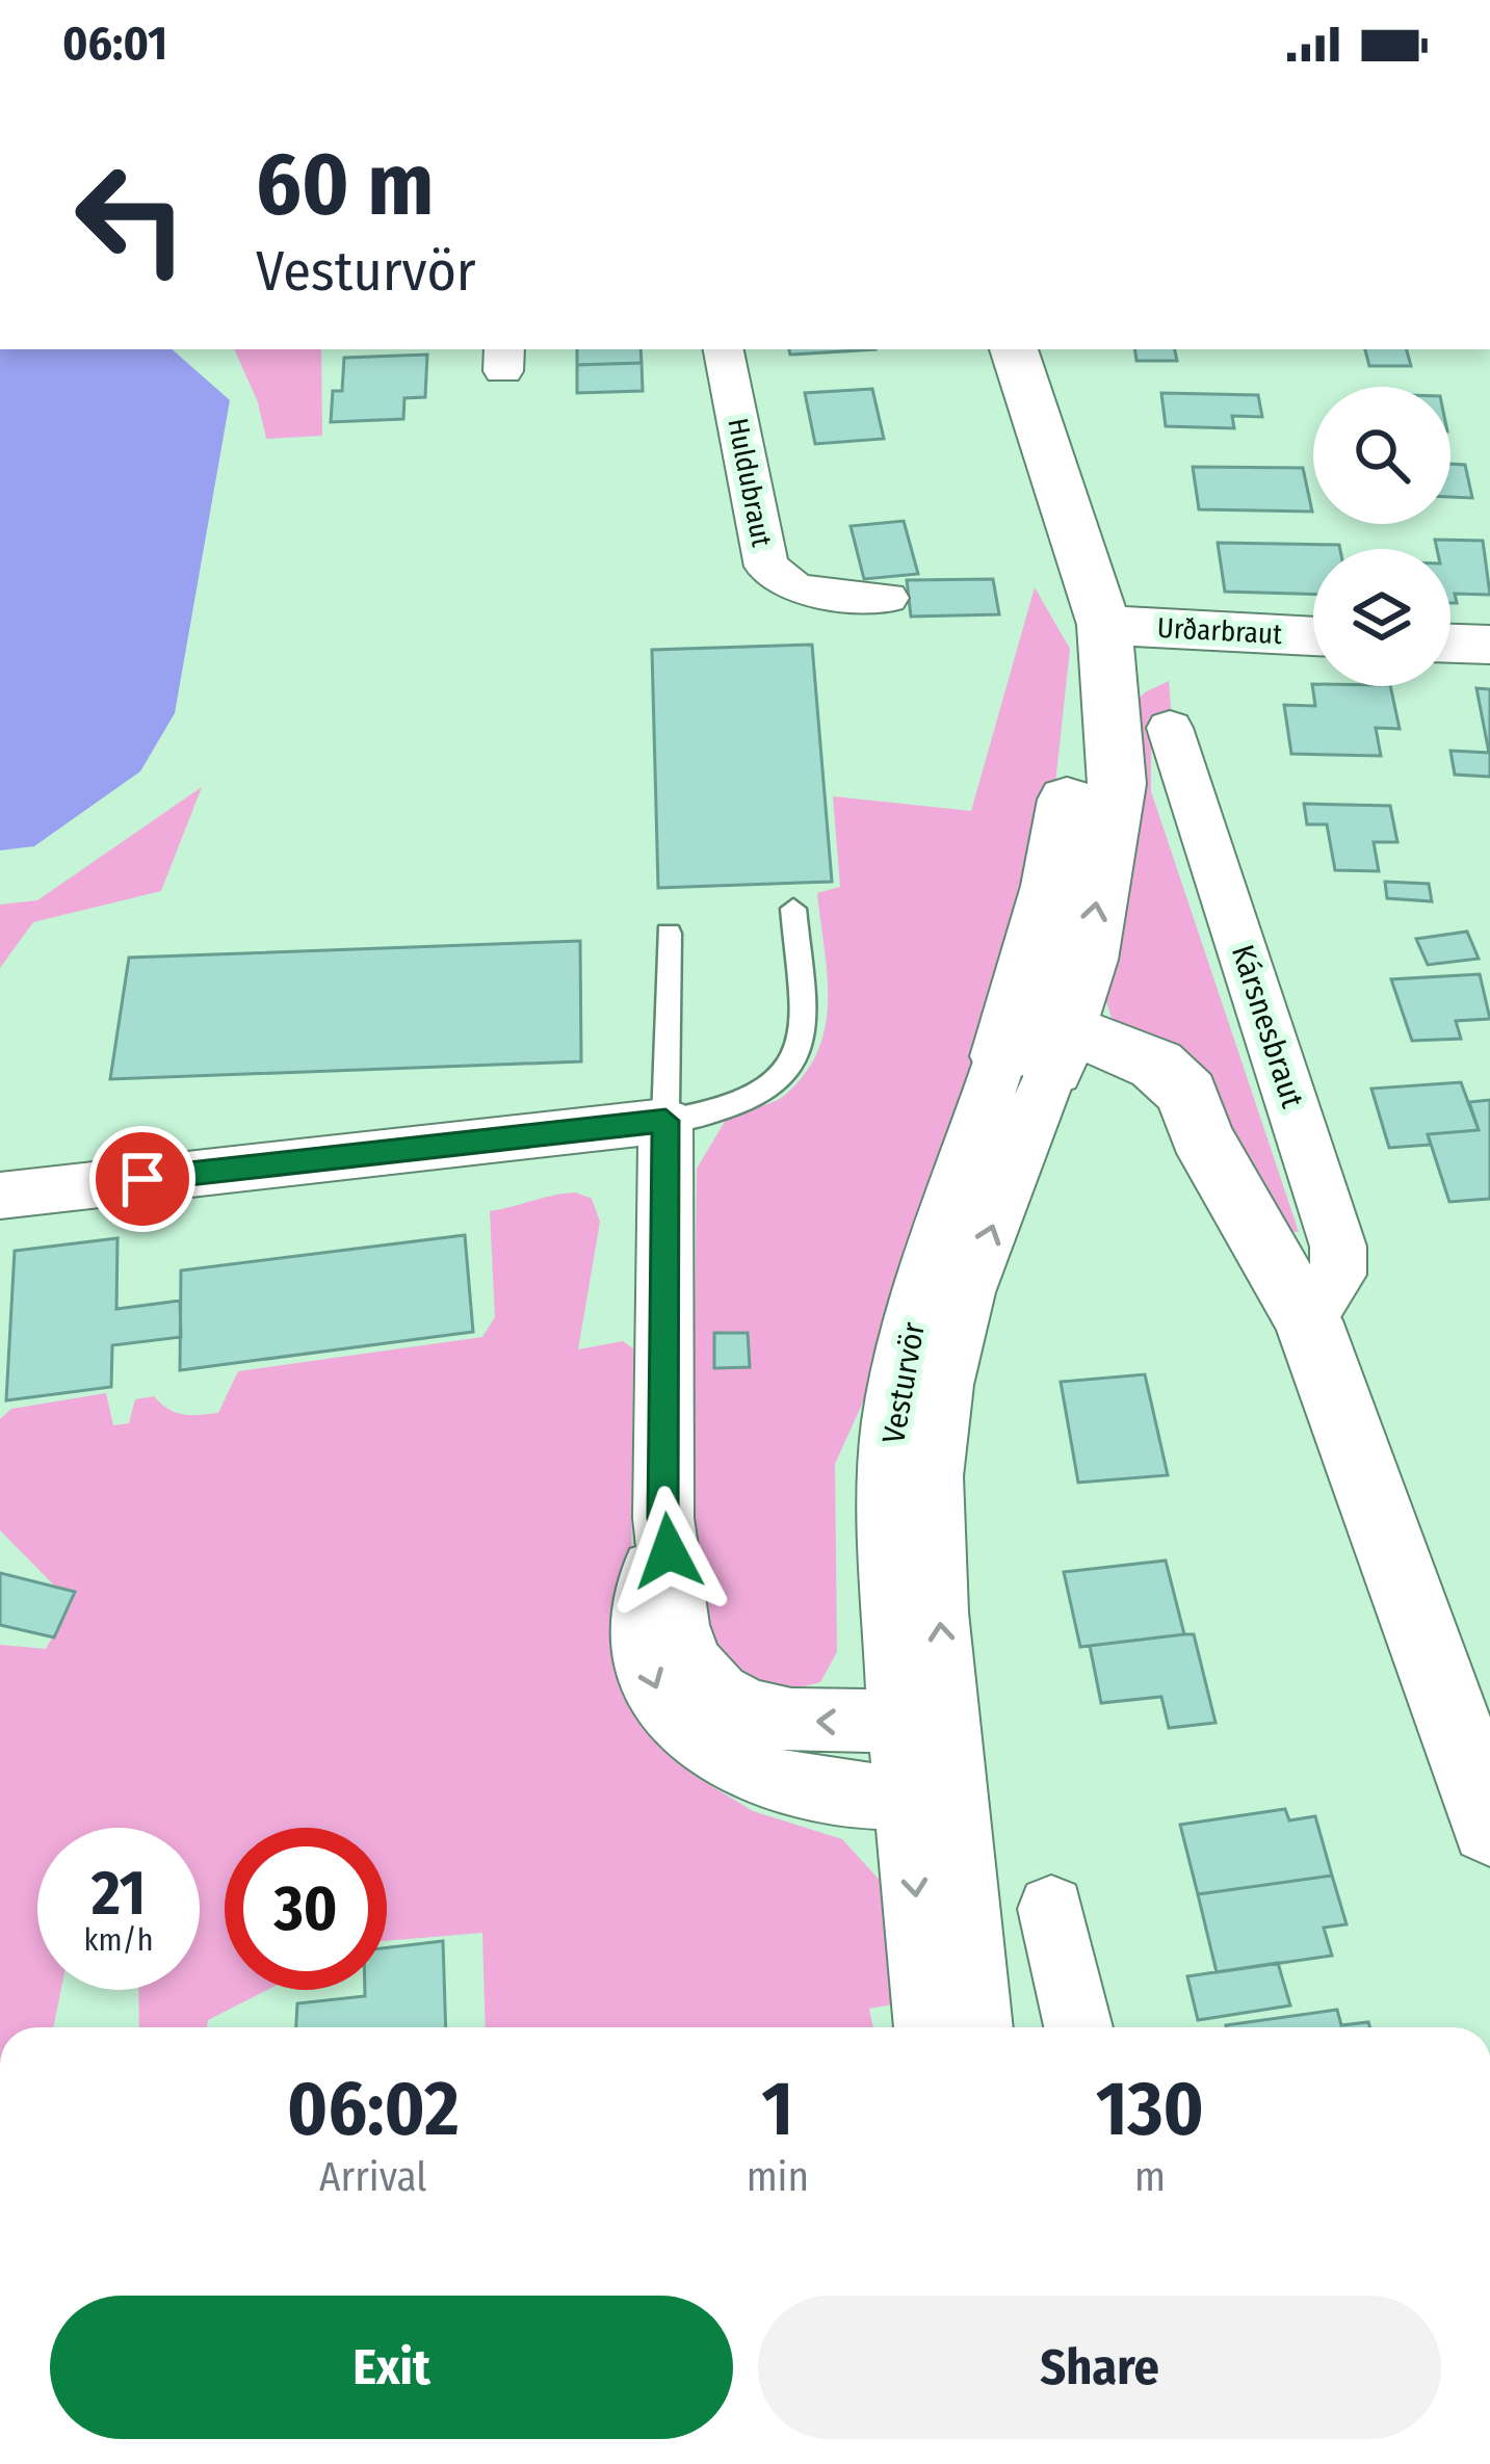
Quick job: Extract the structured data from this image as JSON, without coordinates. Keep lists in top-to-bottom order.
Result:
{
  "streets": {
    "street": [
      "Huldubraut",
      "Urðarbraut",
      "Kársnesbraut",
      "Vesturvör"
    ]
  },
  "page": {
    "status": "06:01",
    "turn": ["60 m", "Vesturvör"],
    "speed": "21 km/h",
    "limit": "30",
    "eta": [
      "06:02",
      "Arrival",
      "1",
      "min",
      "130",
      "m"
    ],
    "buttons": ["Exit", "Share"]
  }
}
